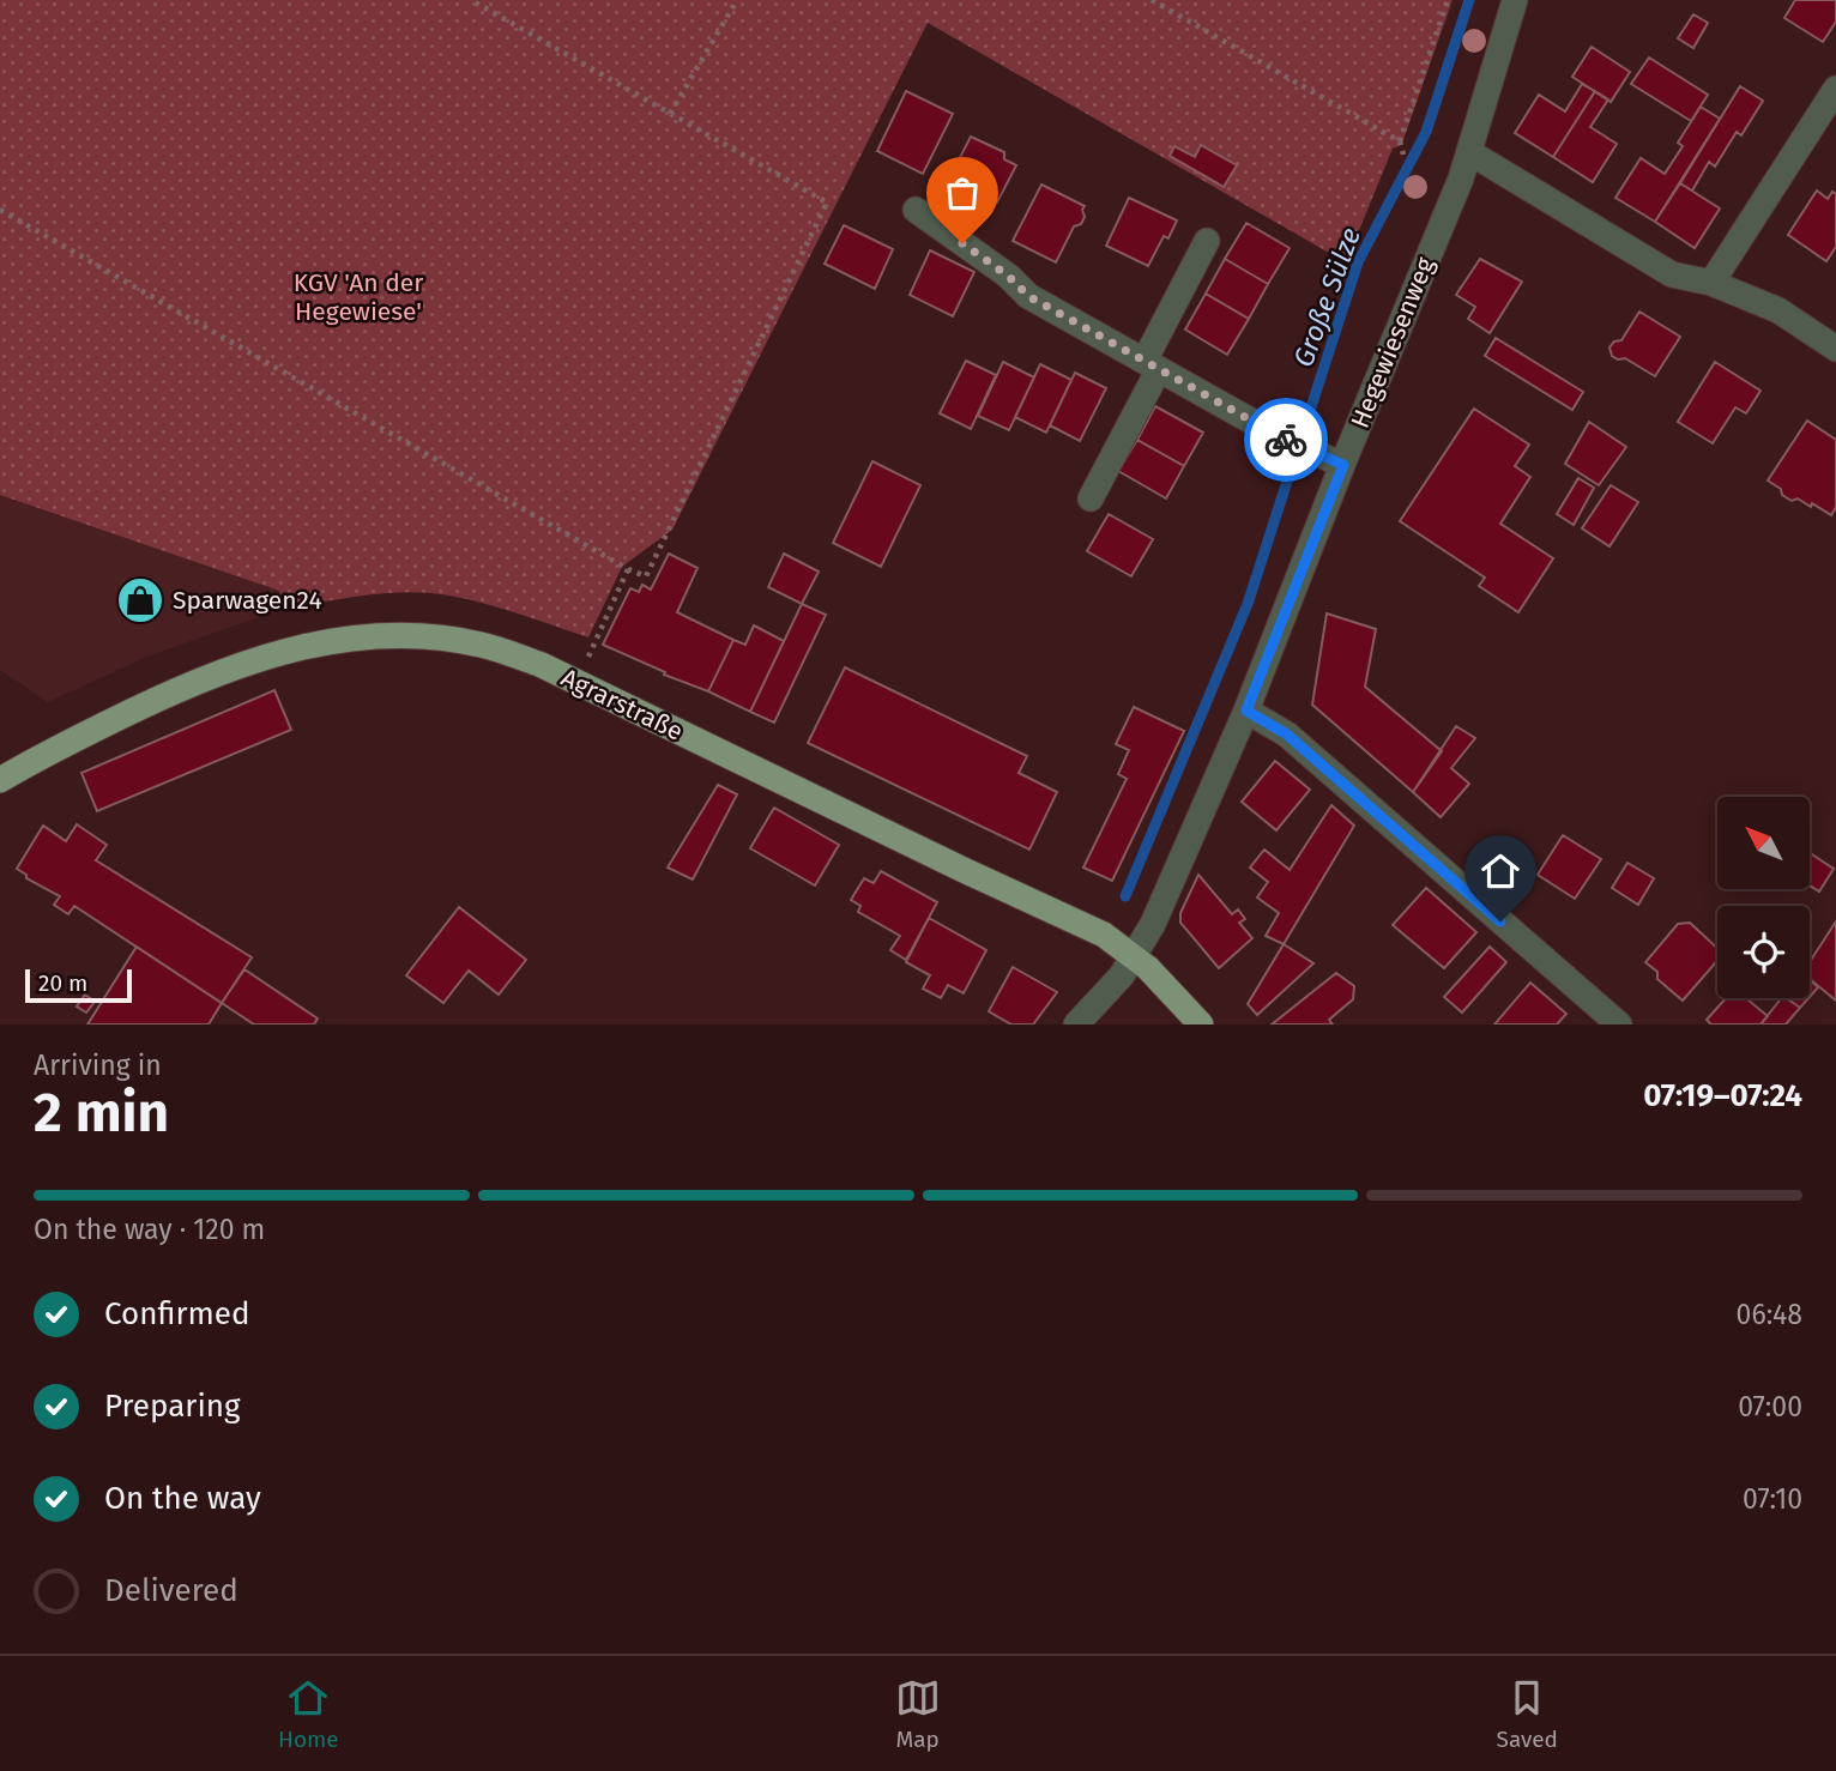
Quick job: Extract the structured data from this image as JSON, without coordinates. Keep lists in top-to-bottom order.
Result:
{
  "streets": {
    "main road": ["Agrarstraße"],
    "street": ["Hegewiesenweg"]
  },
  "crossings": [
    ["Hegewiesenweg", "Agrarstraße"]
  ],
  "water": ["Große Sülze"],
  "parks": ["KGV 'An der Hegewiese'"],
  "places": {
    "shop": ["Sparwagen24"]
  },
  "scale_bar": "20 m",
  "north": "top left",
  "page": {
    "scale": "20 m",
    "heading": ["2 min", "Arriving in", "07:19–07:24"],
    "bar": "On the way · 120 m",
    "list": [
      ["Confirmed", "06:48"],
      ["Preparing", "07:00"],
      ["On the way", "07:10"],
      "Delivered"
    ],
    "tabs": ["Home", "Map", "Saved"]
  }
}
